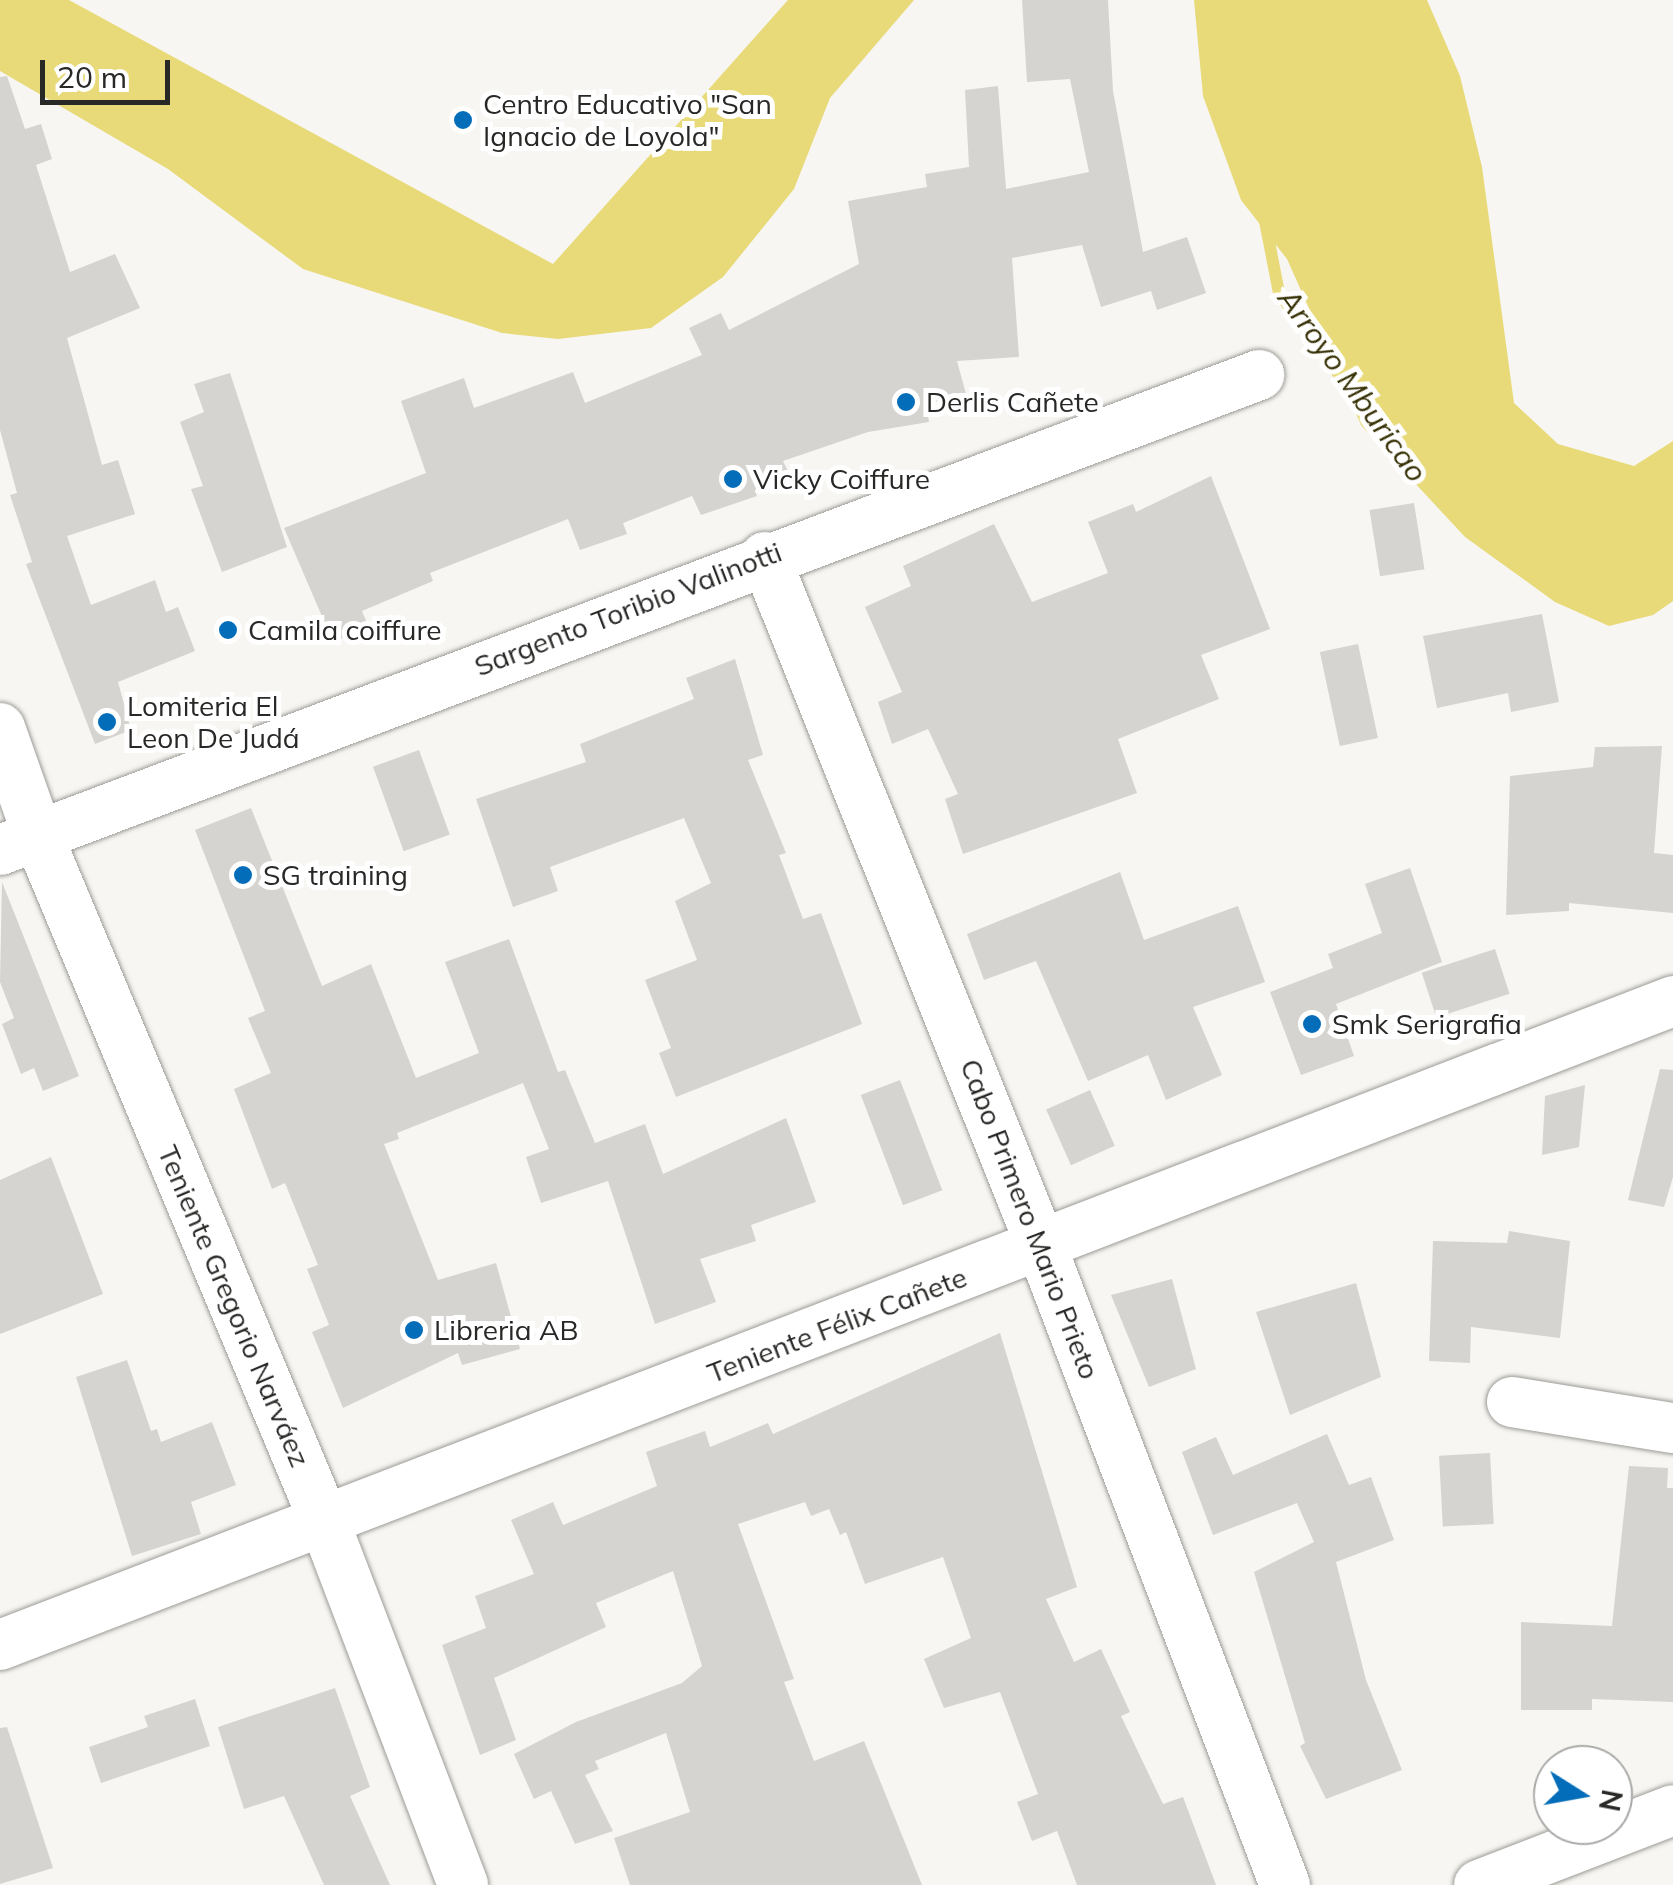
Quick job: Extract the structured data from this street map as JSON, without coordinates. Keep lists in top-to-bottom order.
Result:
{
  "streets": {
    "street": [
      "Sargento Toribio Valinotti",
      "Cabo Primero Mario Prieto",
      "Teniente Gregorio Narváez",
      "Teniente Félix Cañete"
    ]
  },
  "crossings": [
    ["Sargento Toribio Valinotti", "Cabo Primero Mario Prieto"],
    ["Sargento Toribio Valinotti", "Teniente Gregorio Narváez"],
    ["Cabo Primero Mario Prieto", "Teniente Félix Cañete"],
    ["Teniente Gregorio Narváez", "Teniente Félix Cañete"]
  ],
  "water": ["Arroyo Mburicao"],
  "places": [
    "Centro Educativo \"San Ignacio de Loyola\"",
    "Derlis Cañete",
    "Vicky Coiffure",
    "Camila coiffure",
    "Lomiteria El Leon De Judá",
    "SG training",
    "Smk Serigrafia",
    "Libreria AB"
  ],
  "scale_bar": "20 m",
  "north": "right"
}
